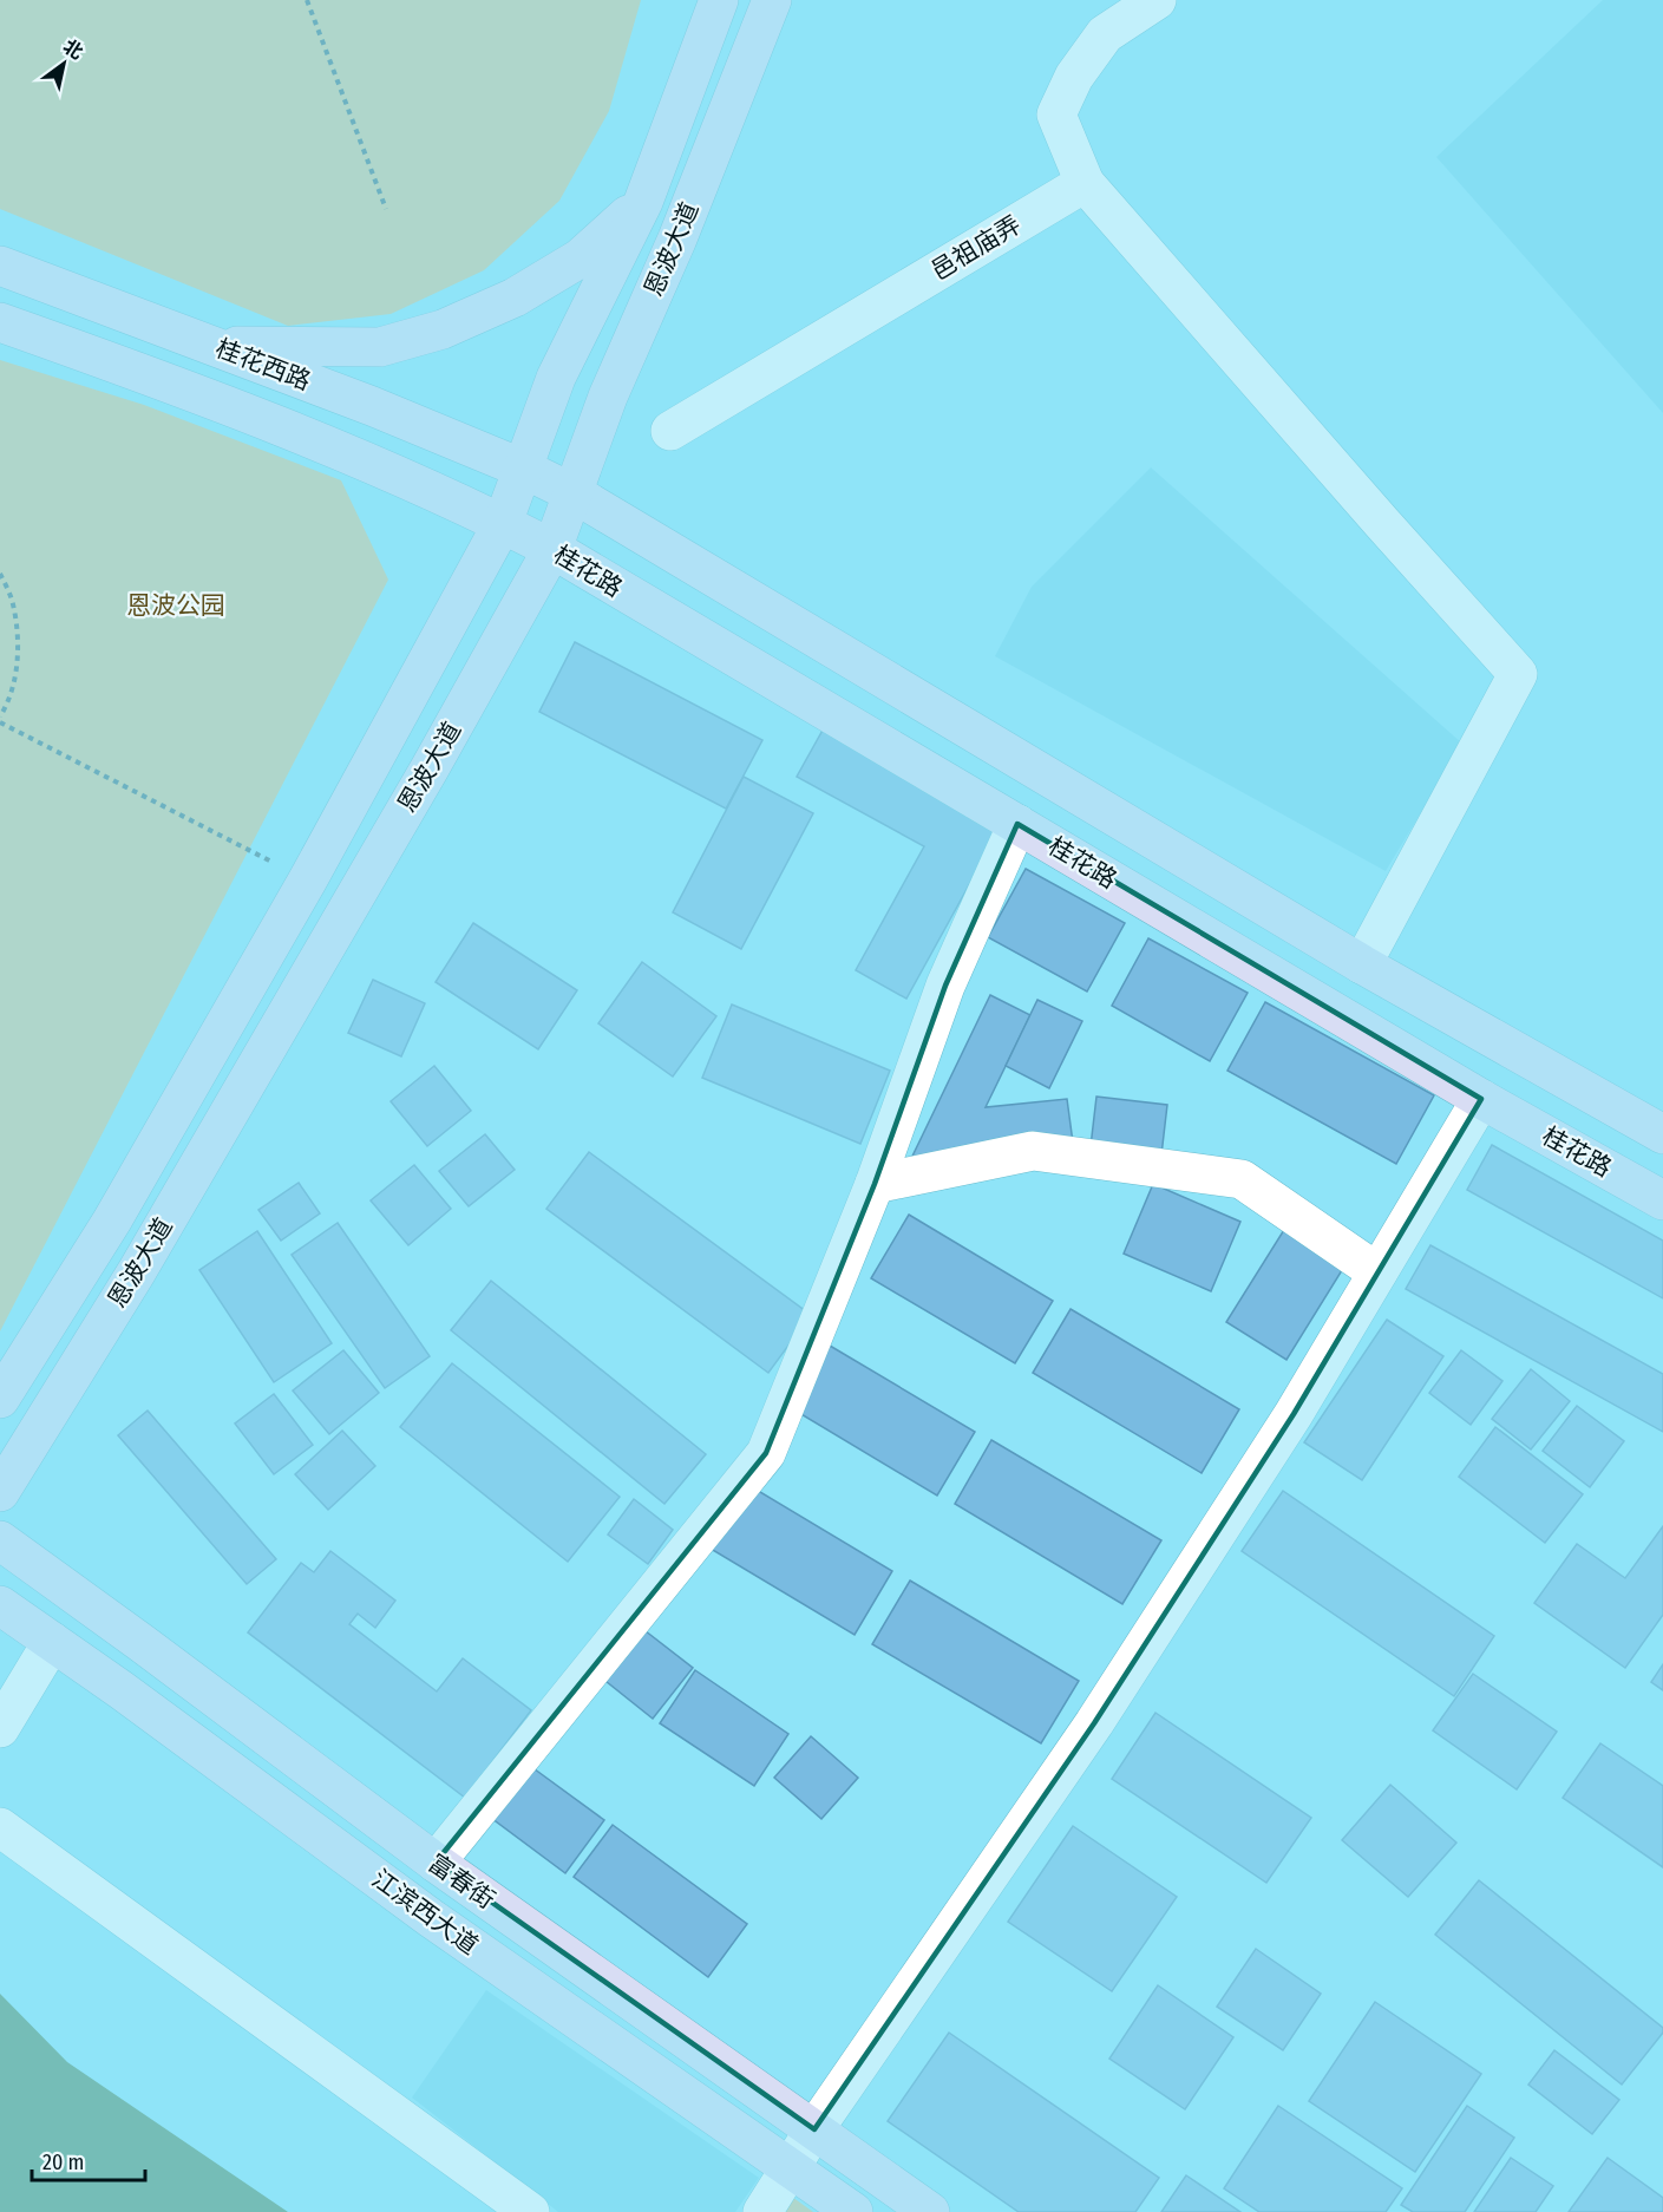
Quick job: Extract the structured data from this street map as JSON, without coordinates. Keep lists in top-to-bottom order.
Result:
{
  "streets": {
    "main road": [
      "恩波大道",
      "桂花西路",
      "桂花路",
      "富春街",
      "江滨西大道"
    ],
    "street": ["邑祖庙弄"]
  },
  "crossings": [
    ["恩波大道", "桂花西路"],
    ["恩波大道", "桂花路"],
    ["桂花西路", "桂花路"]
  ],
  "parks": ["恩波公园"],
  "scale_bar": "20 m",
  "north": "top right"
}
